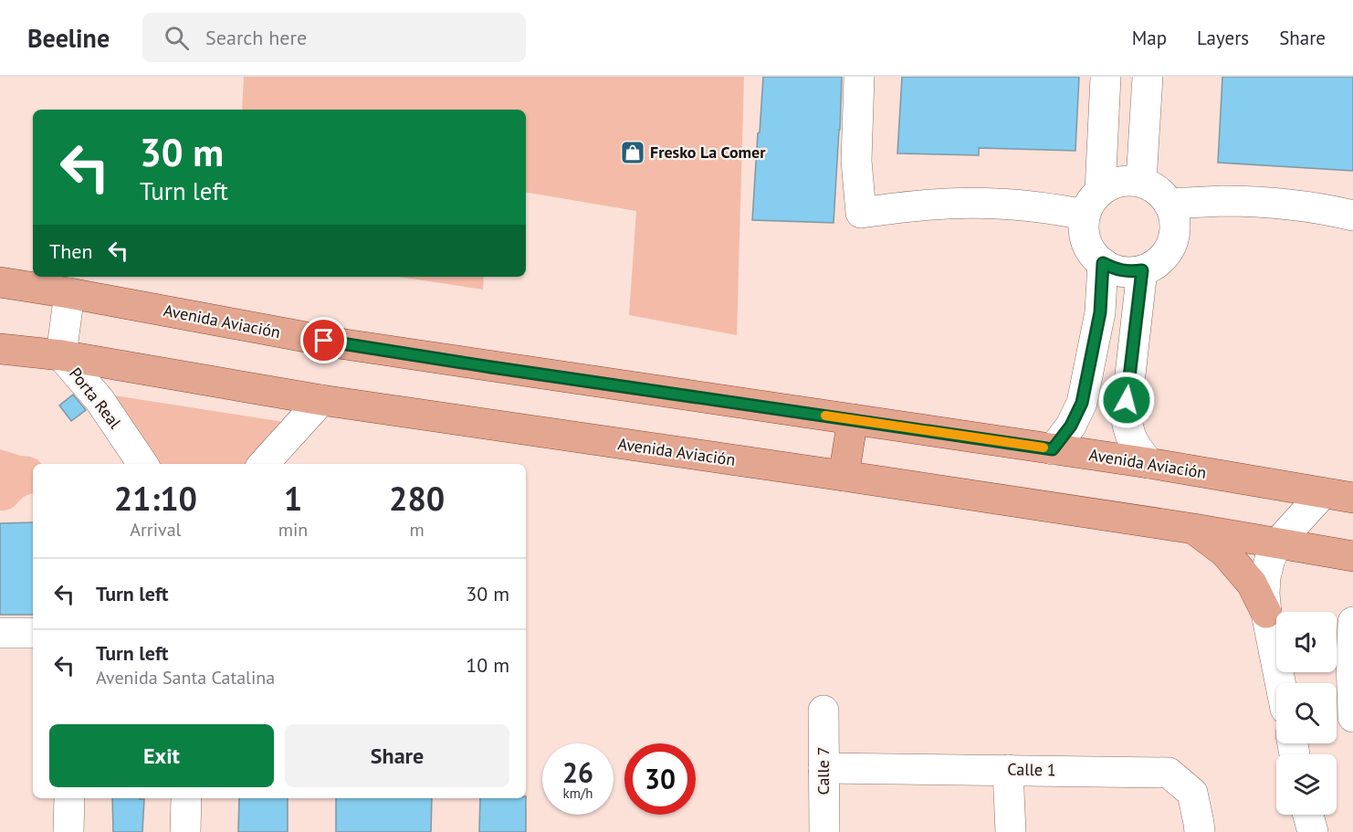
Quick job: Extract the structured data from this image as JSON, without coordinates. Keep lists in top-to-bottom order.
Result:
{
  "streets": {
    "main road": ["Avenida Aviación"],
    "street": ["Porta Real", "Calle 1", "Calle 7"]
  },
  "crossings": [
    ["Avenida Aviación", "Porta Real"],
    ["Calle 1", "Calle 7"]
  ],
  "places": {
    "shop": ["Fresko La Comer"]
  },
  "page": {
    "header": "Beeline",
    "search": "Search here",
    "nav": ["Map", "Layers", "Share"],
    "turn": ["30 m", "Turn left"],
    "then": "Then",
    "eta": [
      "21:10",
      "Arrival",
      "1",
      "min",
      "280",
      "m"
    ],
    "list": [
      {
        "name": "Turn left",
        "value": "30 m"
      },
      {
        "name": "Turn left",
        "note": "Avenida Santa Catalina",
        "value": "10 m"
      }
    ],
    "buttons": ["Exit", "Share"],
    "speed": "26 km/h",
    "limit": "30"
  }
}
